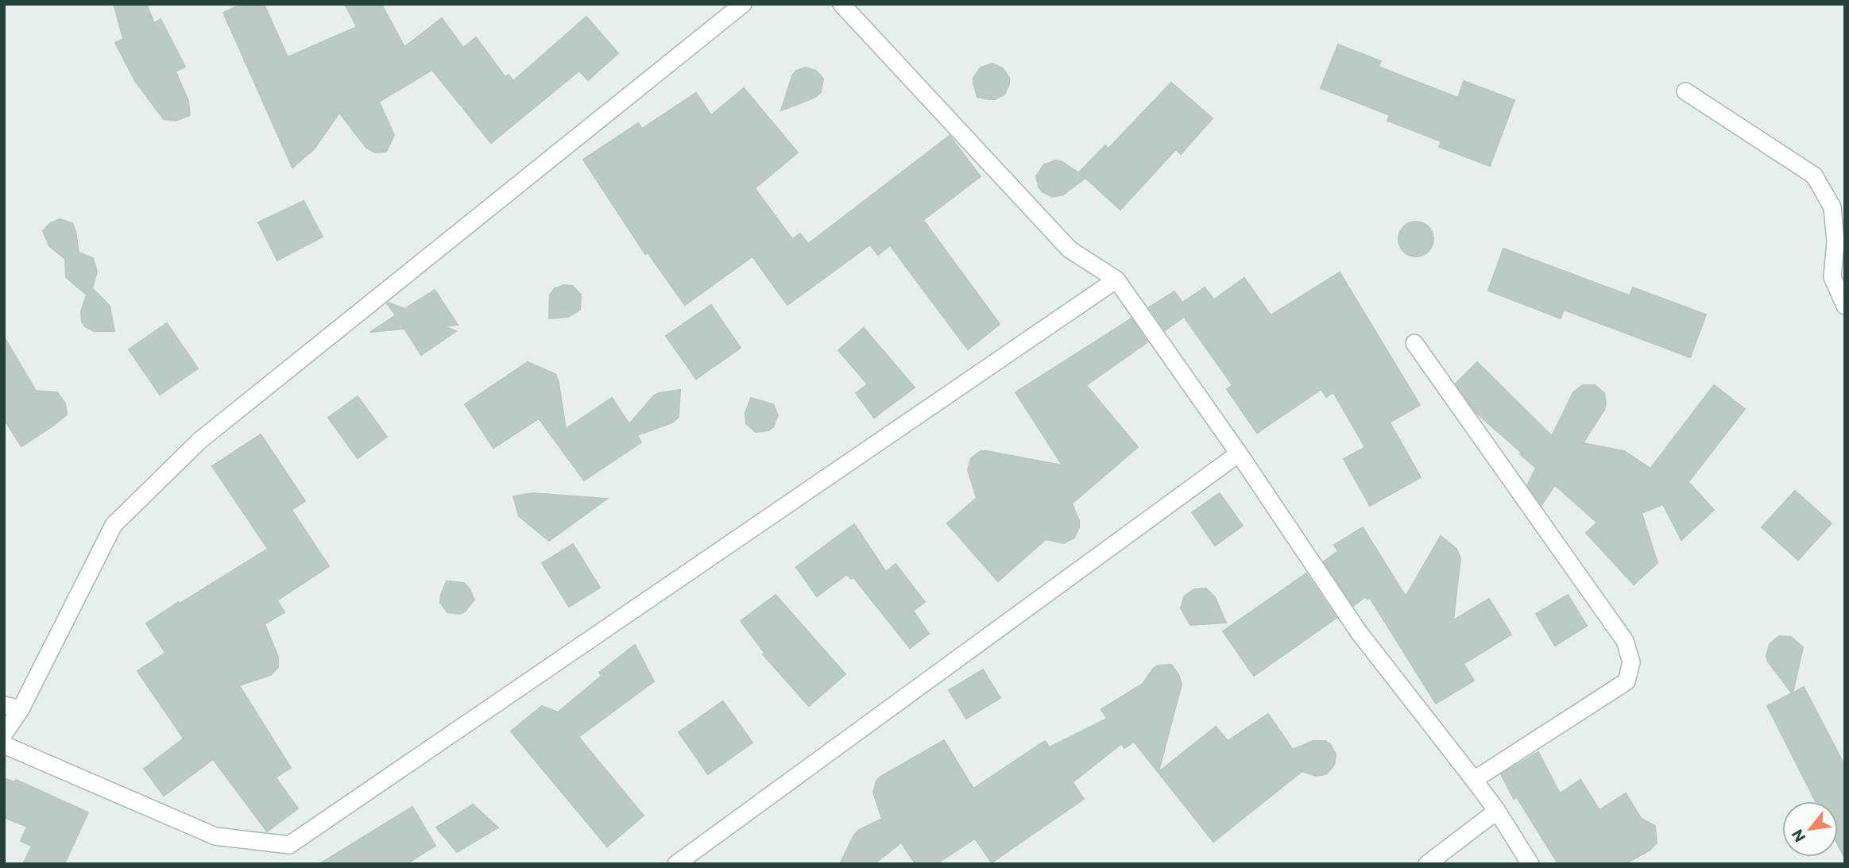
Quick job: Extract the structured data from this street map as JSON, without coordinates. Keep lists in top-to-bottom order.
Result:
{
  "north": "bottom left"
}
